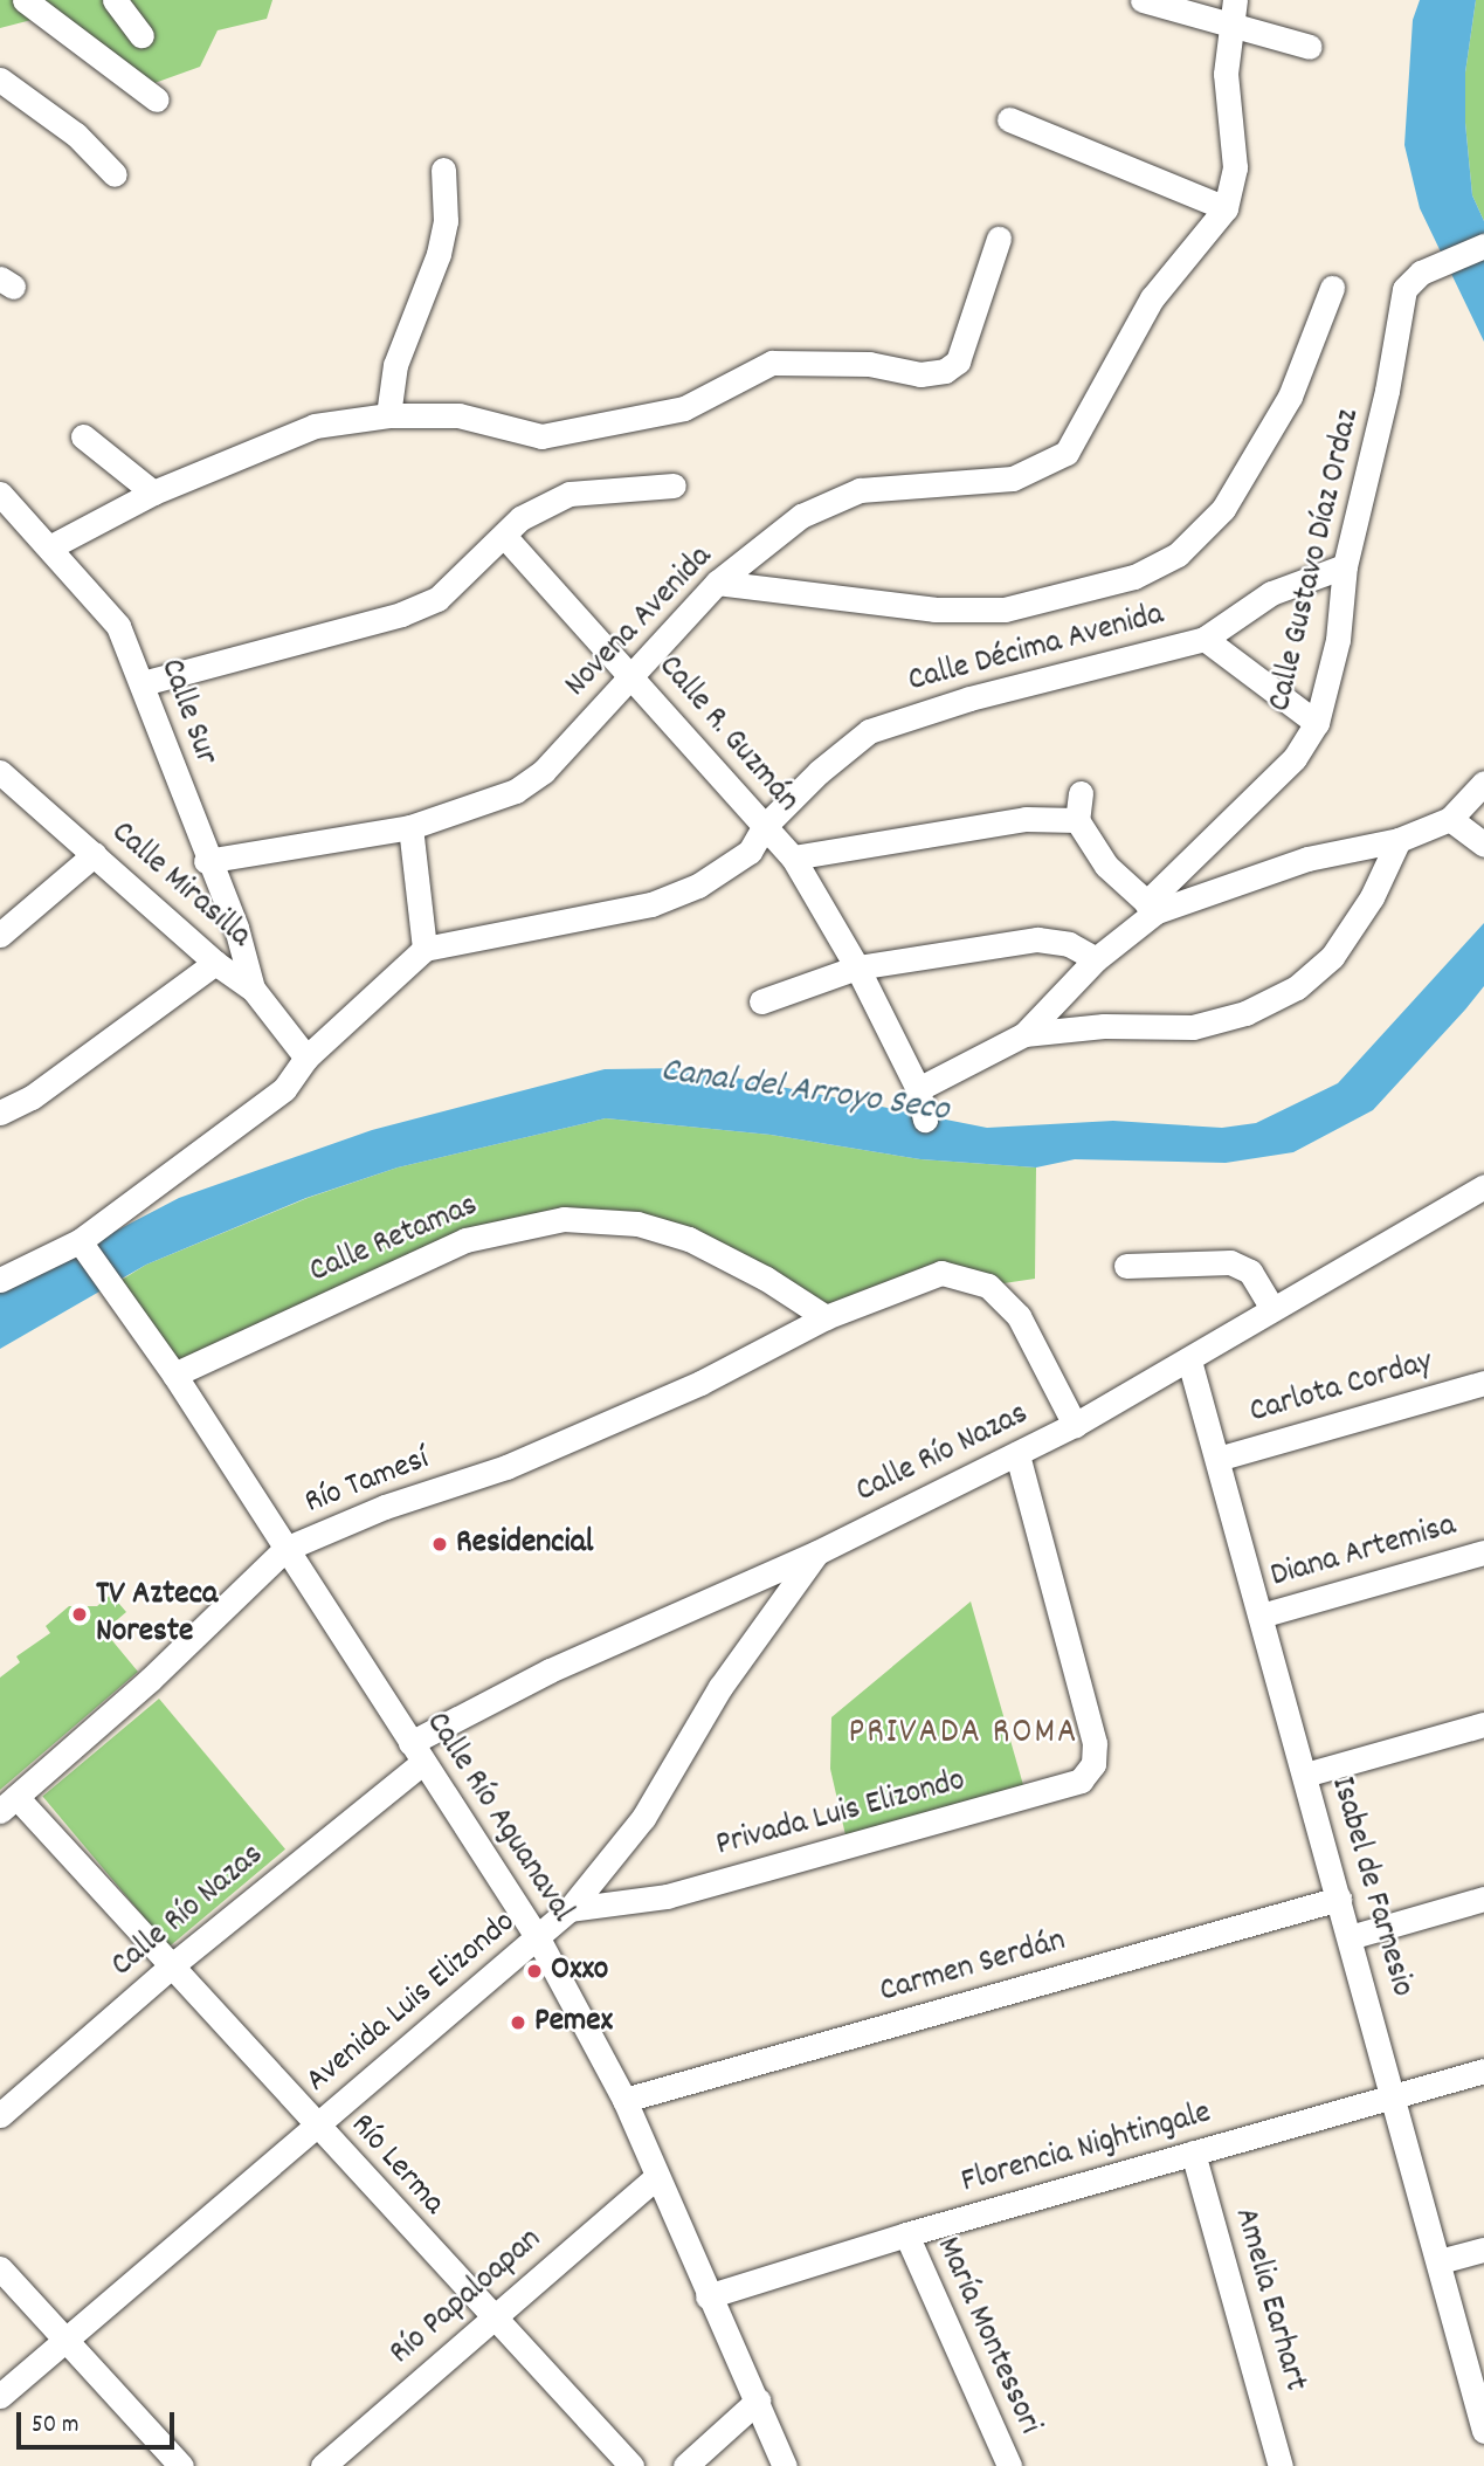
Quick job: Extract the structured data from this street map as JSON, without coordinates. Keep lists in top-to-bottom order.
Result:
{
  "streets": {
    "street": [
      "Calle Gustavo Díaz Ordaz",
      "Novena Avenida",
      "Calle Décima Avenida",
      "Calle Sur",
      "Calle R. Guzmán",
      "Calle Mirasilla",
      "Calle Retamas",
      "Carlota Corday",
      "Calle Río Nazas",
      "Río Tamesí",
      "Diana Artemisa",
      "Privada Luis Elizondo",
      "Calle Río Aguanaval",
      "Isabel de Farnesio",
      "Carmen Serdán",
      "Avenida Luis Elizondo",
      "Florencia Nightingale",
      "Río Lerma",
      "Río Papaloapan",
      "Amelia Earhart",
      "María Montessori"
    ]
  },
  "crossings": [
    ["Calle Gustavo Díaz Ordaz", "Calle Décima Avenida"],
    ["Novena Avenida", "Calle Sur"],
    ["Novena Avenida", "Calle R. Guzmán"],
    ["Calle Décima Avenida", "Calle R. Guzmán"],
    ["Calle Sur", "Calle Mirasilla"],
    ["Calle Retamas", "Río Tamesí"],
    ["Calle Retamas", "Calle Río Aguanaval"],
    ["Carlota Corday", "Isabel de Farnesio"],
    ["Calle Río Nazas", "Río Tamesí"],
    ["Calle Río Nazas", "Privada Luis Elizondo"],
    ["Calle Río Nazas", "Calle Río Aguanaval"],
    ["Calle Río Nazas", "Isabel de Farnesio"],
    ["Calle Río Nazas", "Avenida Luis Elizondo"],
    ["Calle Río Nazas", "Río Lerma"],
    ["Río Tamesí", "Calle Río Aguanaval"],
    ["Río Tamesí", "Río Lerma"],
    ["Diana Artemisa", "Isabel de Farnesio"],
    ["Privada Luis Elizondo", "Avenida Luis Elizondo"],
    ["Calle Río Aguanaval", "Carmen Serdán"],
    ["Calle Río Aguanaval", "Avenida Luis Elizondo"],
    ["Calle Río Aguanaval", "Florencia Nightingale"],
    ["Calle Río Aguanaval", "Río Papaloapan"],
    ["Isabel de Farnesio", "Carmen Serdán"],
    ["Isabel de Farnesio", "Florencia Nightingale"],
    ["Avenida Luis Elizondo", "Río Lerma"],
    ["Florencia Nightingale", "Amelia Earhart"],
    ["Florencia Nightingale", "María Montessori"],
    ["Río Lerma", "Río Papaloapan"]
  ],
  "districts": ["PRIVADA ROMA"],
  "water": ["Canal del Arroyo Seco"],
  "places": [
    "Residencial",
    "TV Azteca Noreste",
    "Oxxo",
    "Pemex"
  ],
  "scale_bar": "50 m"
}
